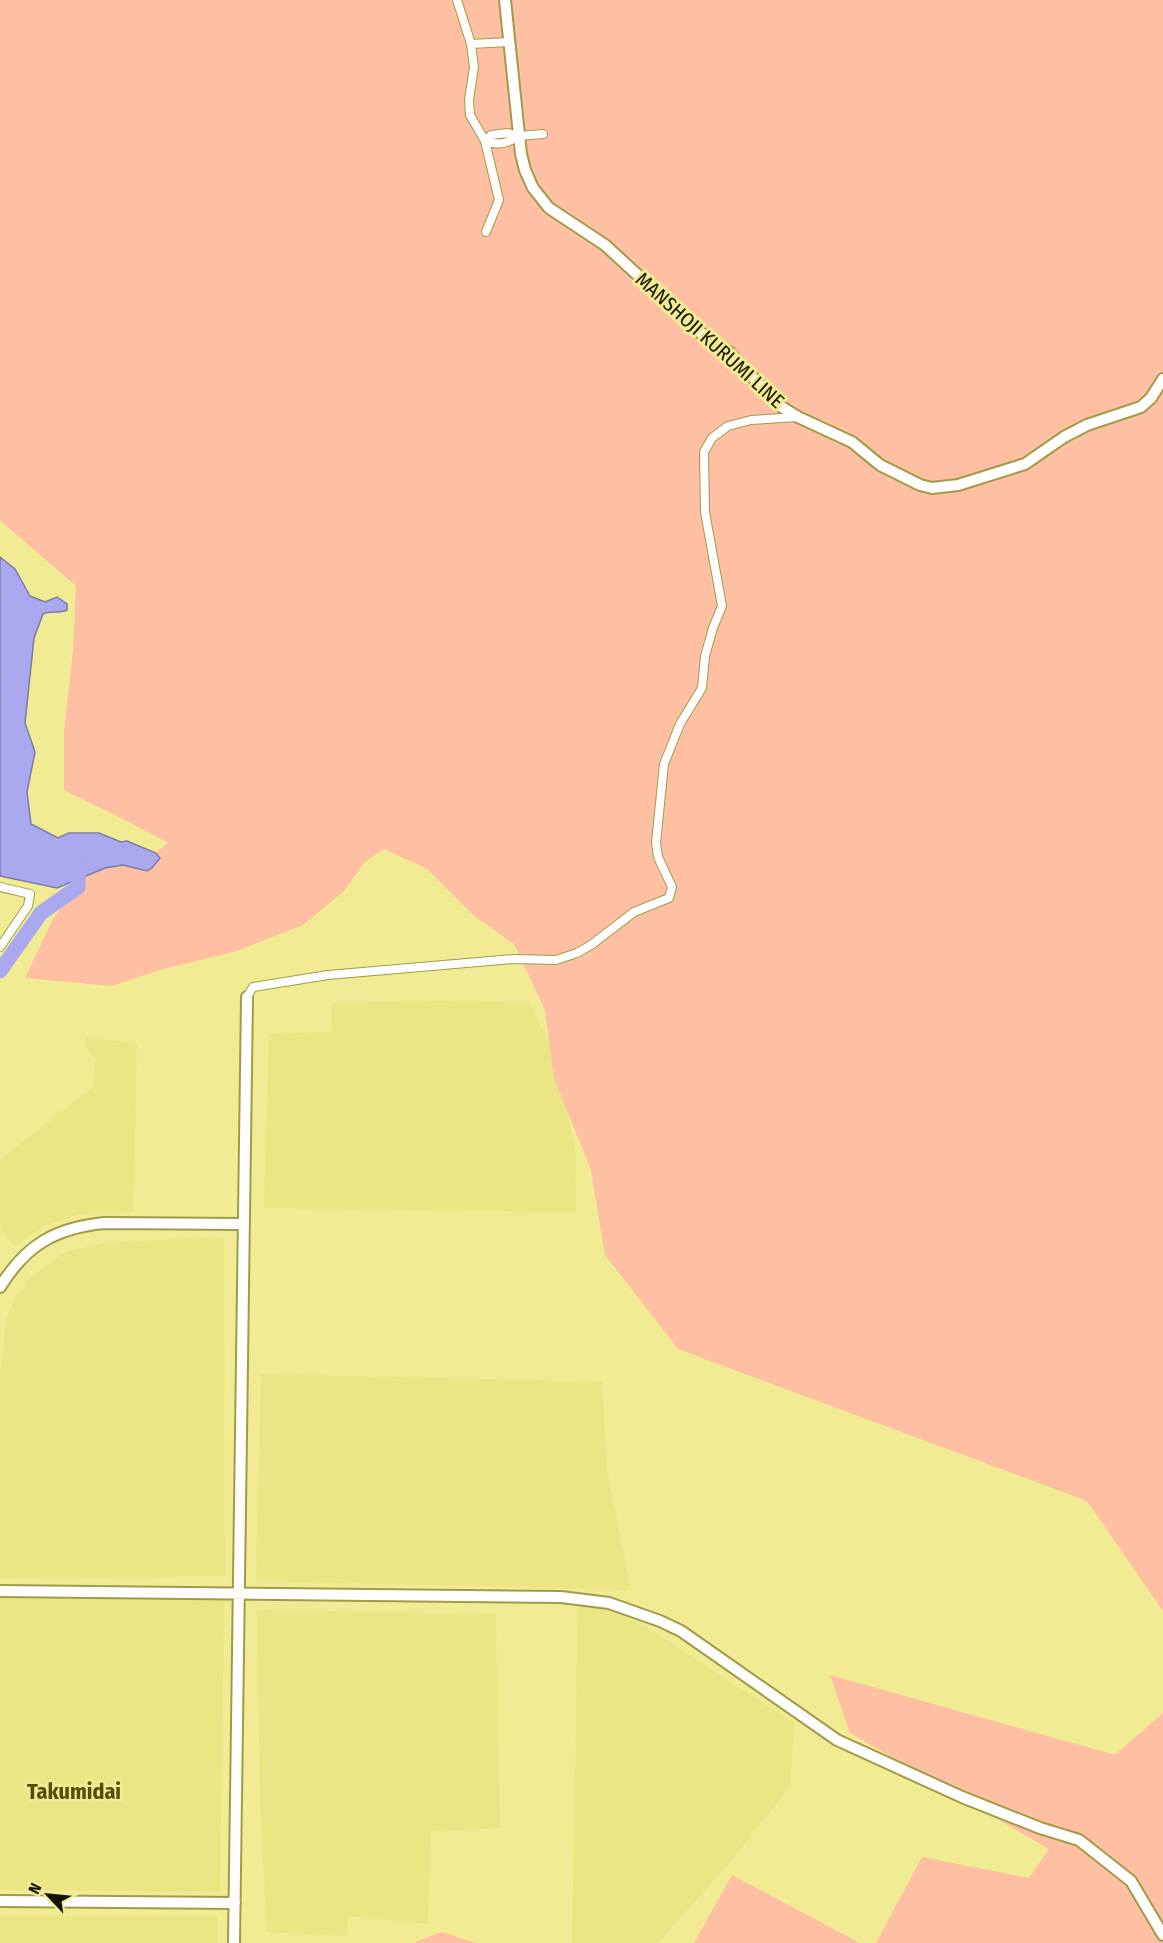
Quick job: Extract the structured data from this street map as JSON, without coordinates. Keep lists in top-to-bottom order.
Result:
{
  "streets": {
    "street": ["MANSHOJI KURUMI LINE"]
  },
  "districts": ["Takumidai"],
  "north": "top left"
}
